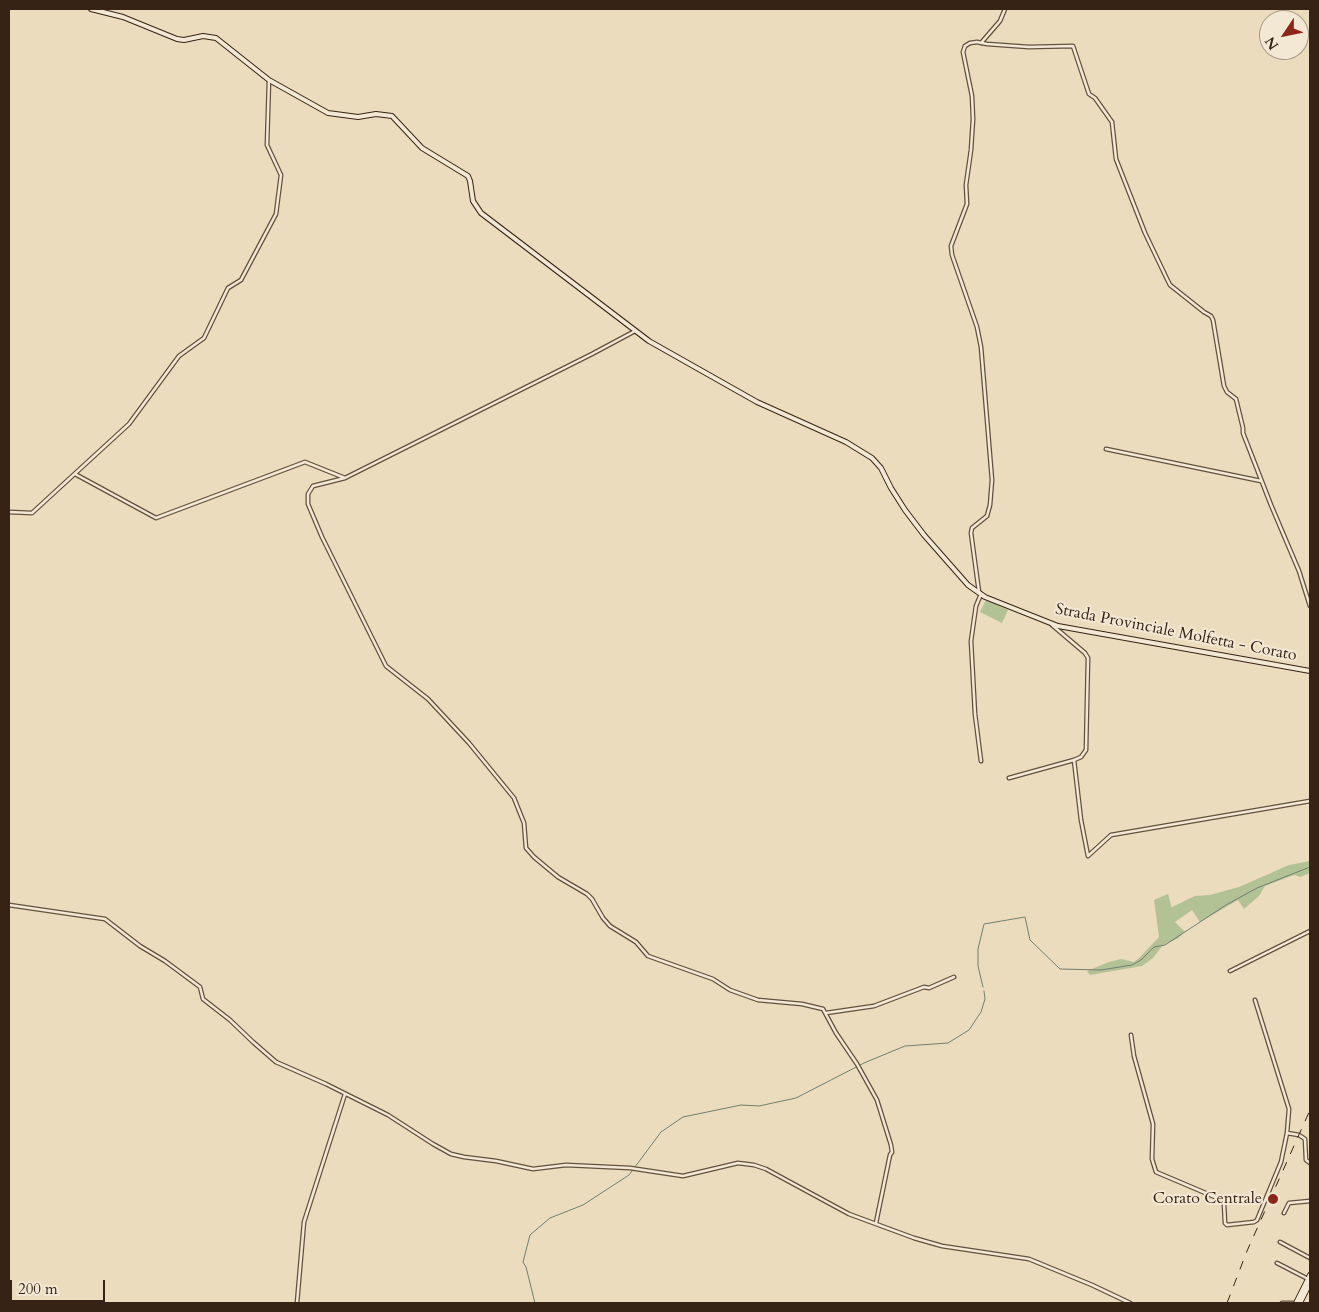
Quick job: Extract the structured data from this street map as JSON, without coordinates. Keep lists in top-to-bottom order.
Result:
{
  "streets": {
    "street": ["Strada Provinciale Molfetta - Corato"]
  },
  "places": ["Corato Centrale"],
  "scale_bar": "200 m",
  "north": "bottom left"
}
